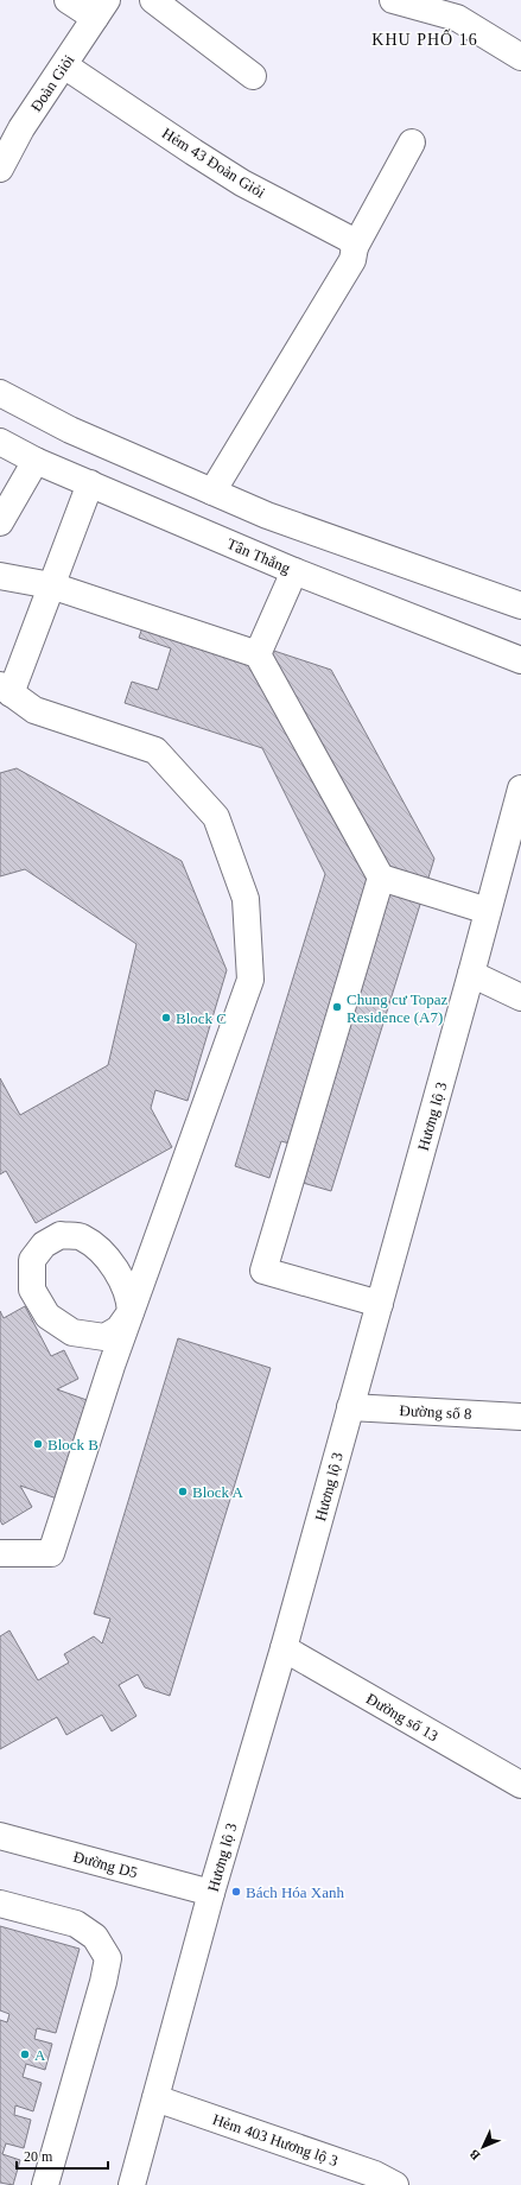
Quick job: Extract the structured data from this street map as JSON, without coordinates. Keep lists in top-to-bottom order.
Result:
{
  "streets": {
    "street": [
      "Đoàn Giỏi",
      "Hẻm 43 Đoàn Giỏi",
      "Tân Thắng",
      "Hương lộ 3",
      "Đường số 8",
      "Đường số 13",
      "Đường D5",
      "Hẻm 403 Hương lộ 3"
    ]
  },
  "crossings": [
    ["Đoàn Giỏi", "Hẻm 43 Đoàn Giỏi"],
    ["Hương lộ 3", "Đường số 8"],
    ["Hương lộ 3", "Đường số 13"],
    ["Hương lộ 3", "Đường D5"],
    ["Hương lộ 3", "Hẻm 403 Hương lộ 3"]
  ],
  "districts": ["KHU PHỐ 16"],
  "places": [
    "Chung cư Topaz Residence (A7)",
    "Block C",
    "Block B",
    "Block A",
    "Bách Hóa Xanh",
    "A"
  ],
  "scale_bar": "20 m",
  "north": "bottom left"
}
